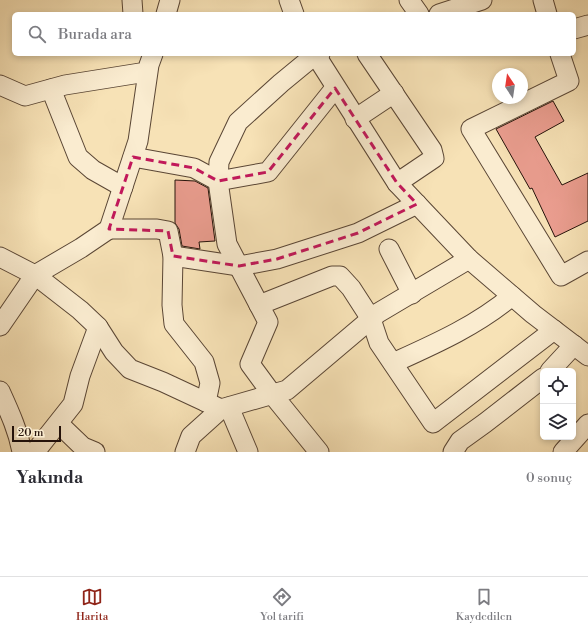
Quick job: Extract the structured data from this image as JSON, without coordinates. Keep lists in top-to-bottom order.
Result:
{
  "scale_bar": "20 m",
  "north": "top",
  "page": {
    "search": "Burada ara",
    "scale": "20 m",
    "heading": ["Yakında", "0 sonuç"],
    "nav": ["Harita", "Yol tarifi", "Kaydedilen"]
  }
}
